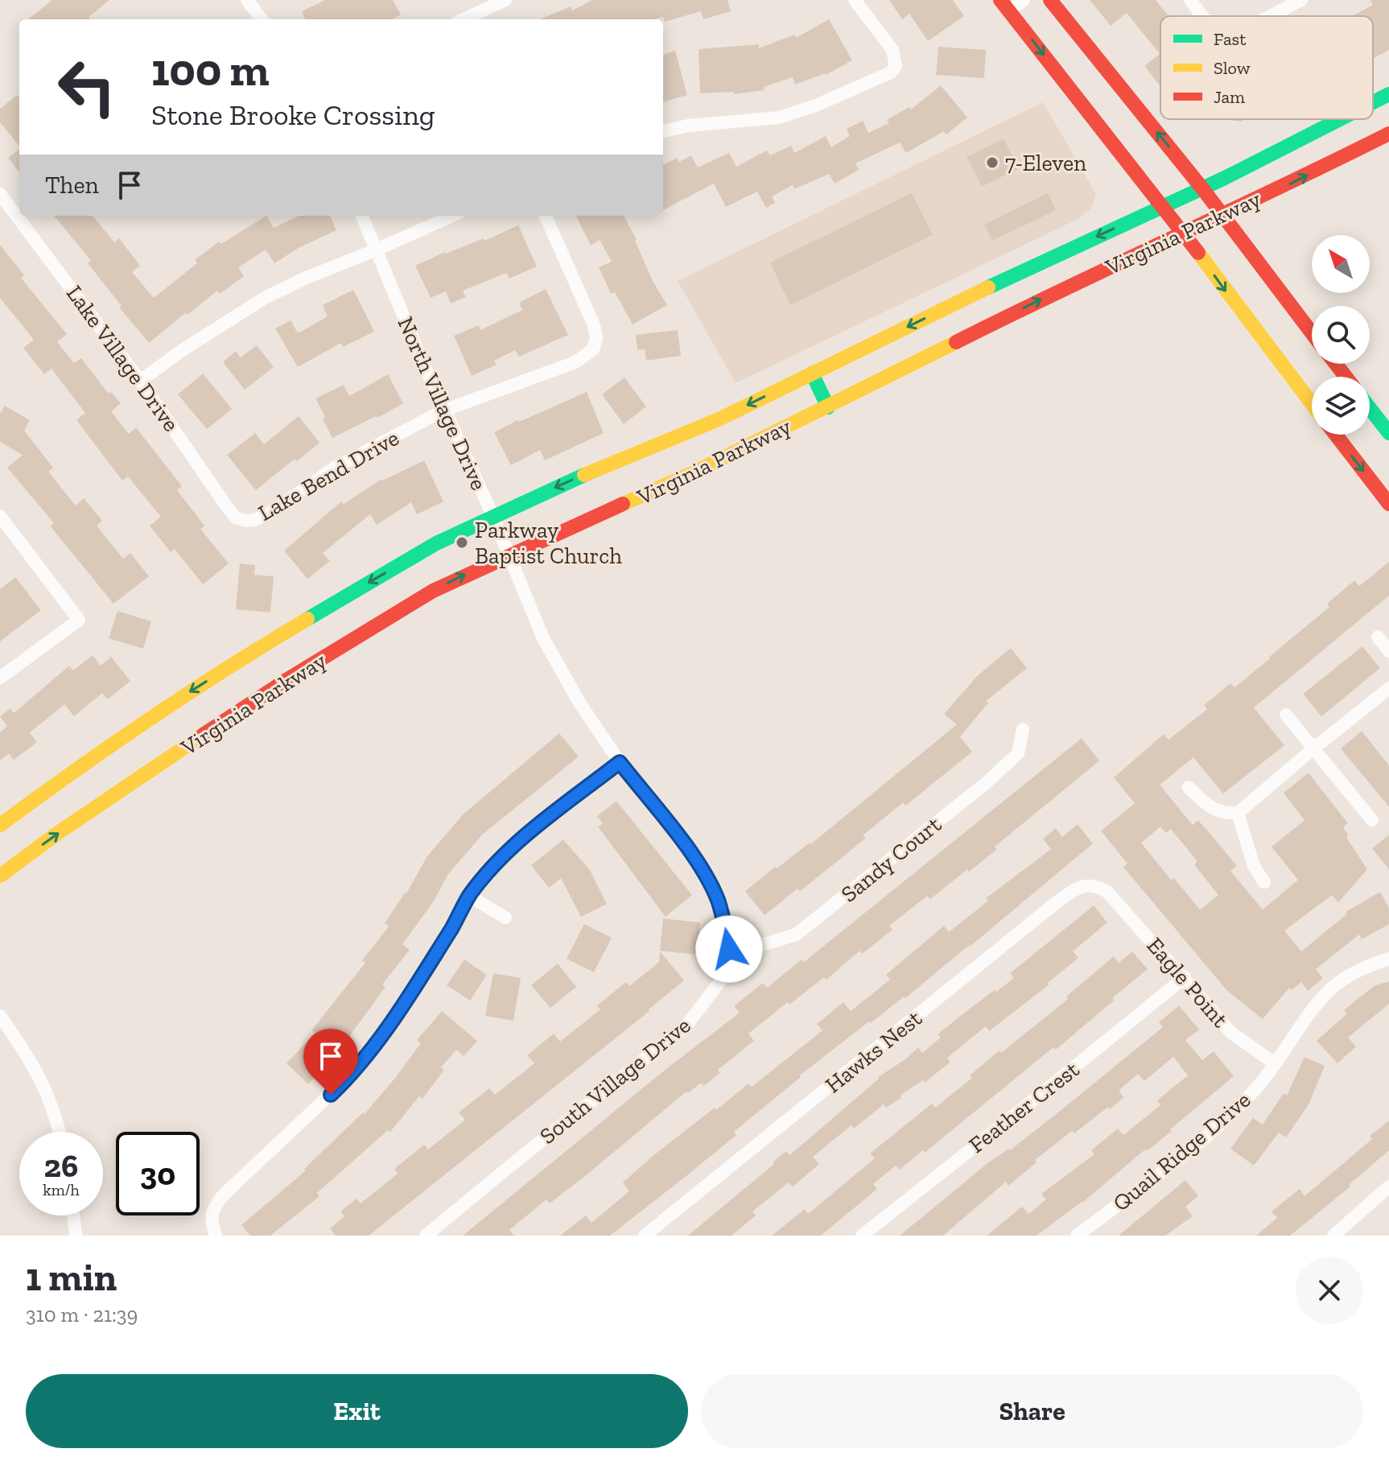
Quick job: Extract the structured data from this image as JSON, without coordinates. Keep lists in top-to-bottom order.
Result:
{
  "streets": {
    "main road": ["Virginia Parkway"],
    "street": [
      "Lake Village Drive",
      "North Village Drive",
      "Lake Bend Drive",
      "Sandy Court",
      "Eagle Point",
      "Hawks Nest",
      "South Village Drive",
      "Feather Crest",
      "Quail Ridge Drive"
    ]
  },
  "crossings": [
    ["Virginia Parkway", "North Village Drive"],
    ["Lake Village Drive", "Lake Bend Drive"],
    ["North Village Drive", "Lake Bend Drive"],
    ["North Village Drive", "South Village Drive"],
    ["Sandy Court", "South Village Drive"],
    ["Eagle Point", "Hawks Nest"],
    ["Eagle Point", "Feather Crest"],
    ["Eagle Point", "Quail Ridge Drive"]
  ],
  "places": ["7-Eleven", "Parkway Baptist Church"],
  "legend": ["Fast", "Slow", "Jam"],
  "north": "top left",
  "page": {
    "turn": ["100 m", "Stone Brooke Crossing"],
    "then": "Then",
    "speed": "26 km/h",
    "limit": "30",
    "heading": ["1 min", "310 m · 21:39"],
    "buttons": ["Exit", "Share"]
  }
}
